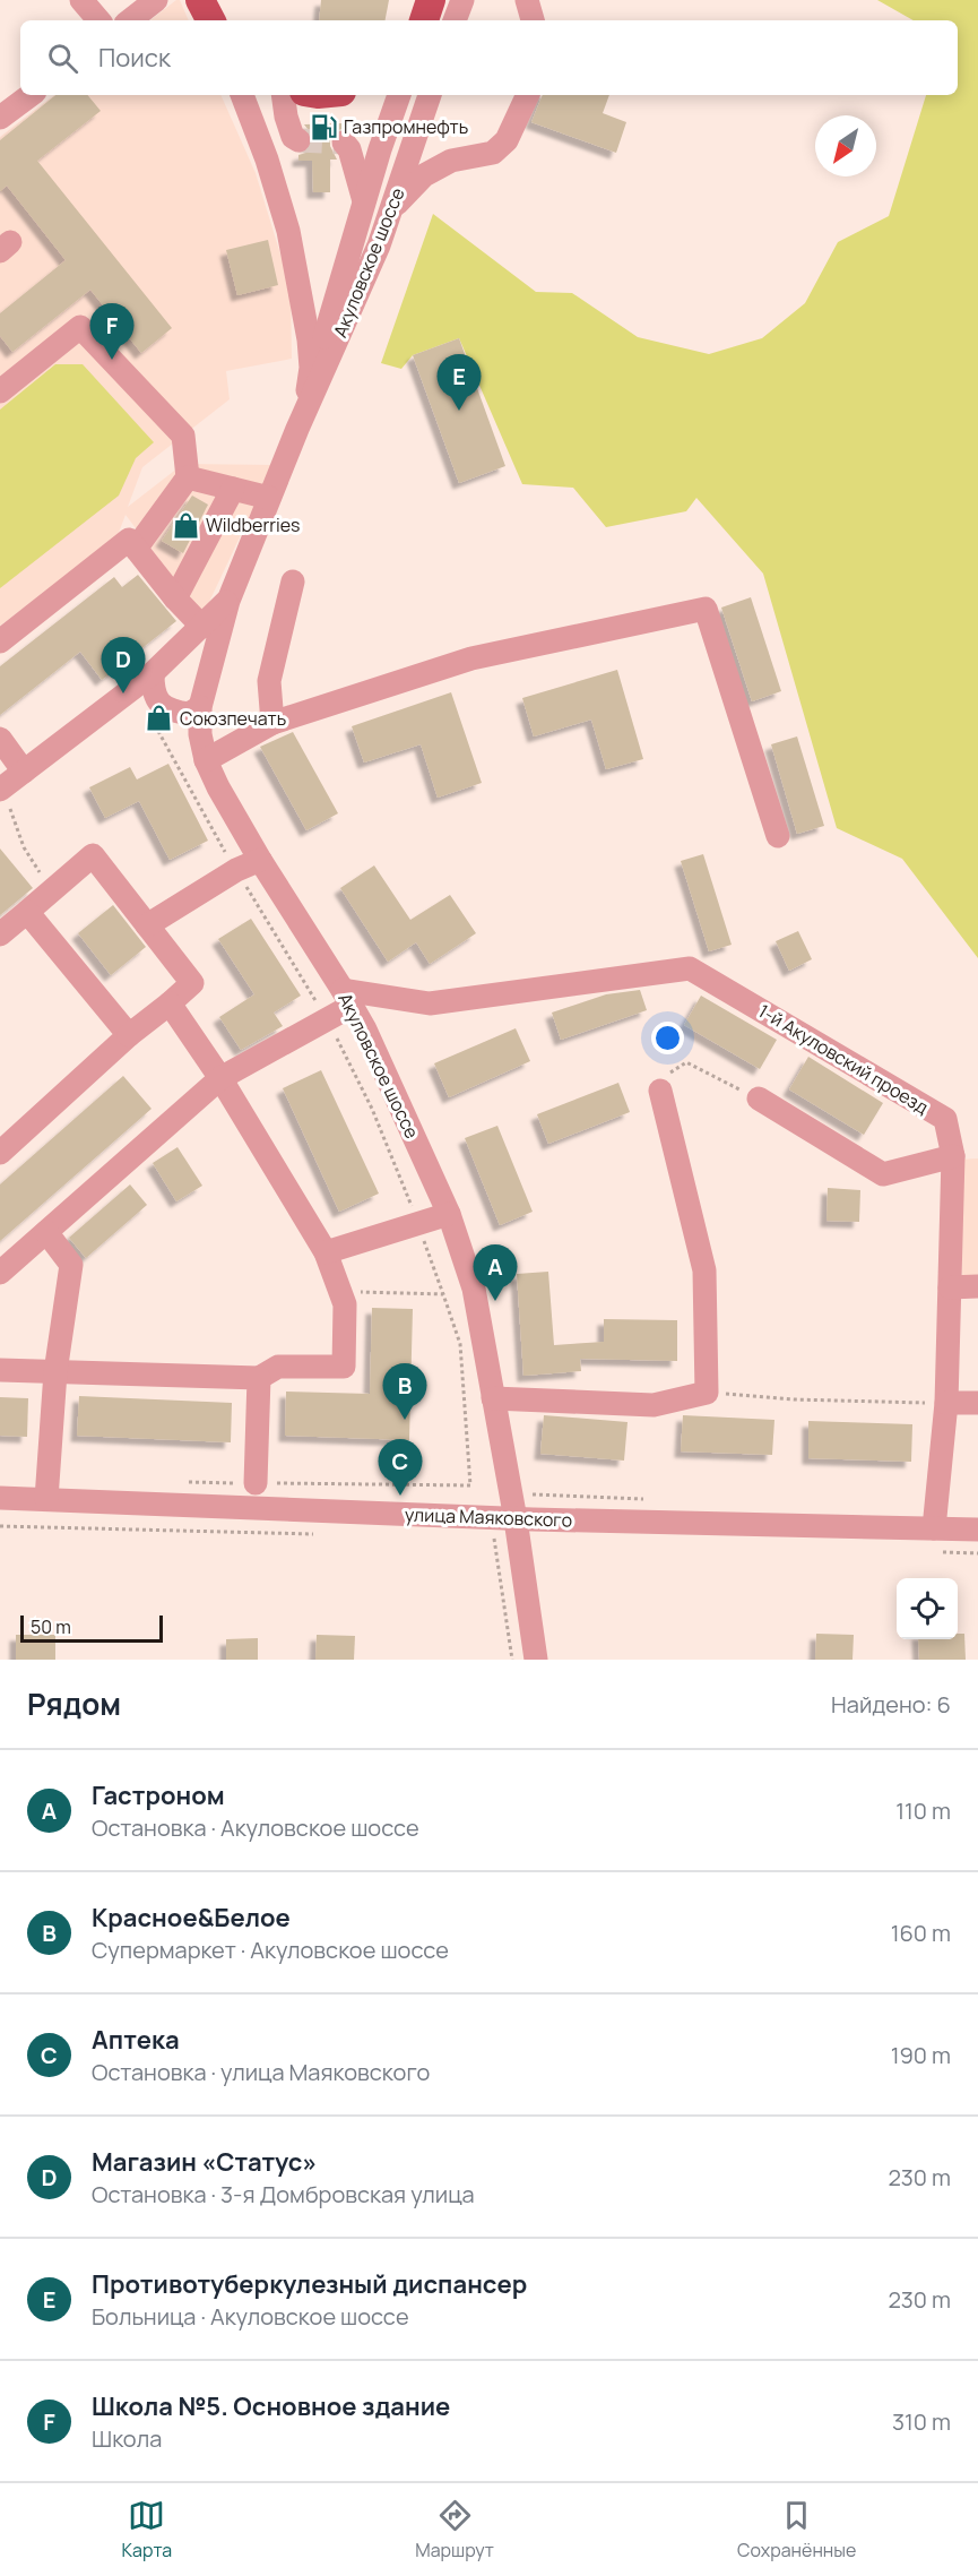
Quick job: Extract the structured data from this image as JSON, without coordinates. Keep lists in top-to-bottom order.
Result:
{
  "streets": {
    "street": ["Акуловское шоссе", "1-й Акуловский проезд", "улица Маяковского"]
  },
  "crossings": [
    ["Акуловское шоссе", "1-й Акуловский проезд"],
    ["Акуловское шоссе", "улица Маяковского"],
    ["1-й Акуловский проезд", "улица Маяковского"]
  ],
  "places": {
    "fuel station": ["Газпромнефть"],
    "shop": ["Wildberries", "Союзпечать"]
  },
  "scale_bar": "50 m",
  "north": "bottom left",
  "page": {
    "search": "Поиск",
    "pins": [
      "F",
      "E",
      "D",
      "A",
      "B",
      "C"
    ],
    "scale": "50 m",
    "heading": ["Рядом", "Найдено: 6"],
    "list": [
      {
        "mark": "A",
        "name": "Гастроном",
        "note": "Остановка · Акуловское шоссе",
        "value": "110 m"
      },
      {
        "mark": "B",
        "name": "Красное&Белое",
        "note": "Супермаркет · Акуловское шоссе",
        "value": "160 m"
      },
      {
        "mark": "C",
        "name": "Аптека",
        "note": "Остановка · улица Маяковского",
        "value": "190 m"
      },
      {
        "mark": "D",
        "name": "Магазин «Статус»",
        "note": "Остановка · 3-я Домбровская улица",
        "value": "230 m"
      },
      {
        "mark": "E",
        "name": "Противотуберкулезный диспансер",
        "note": "Больница · Акуловское шоссе",
        "value": "230 m"
      },
      {
        "mark": "F",
        "name": "Школа №5. Основное здание",
        "note": "Школа",
        "value": "310 m"
      }
    ],
    "nav": ["Карта", "Маршрут", "Сохранённые"]
  }
}
